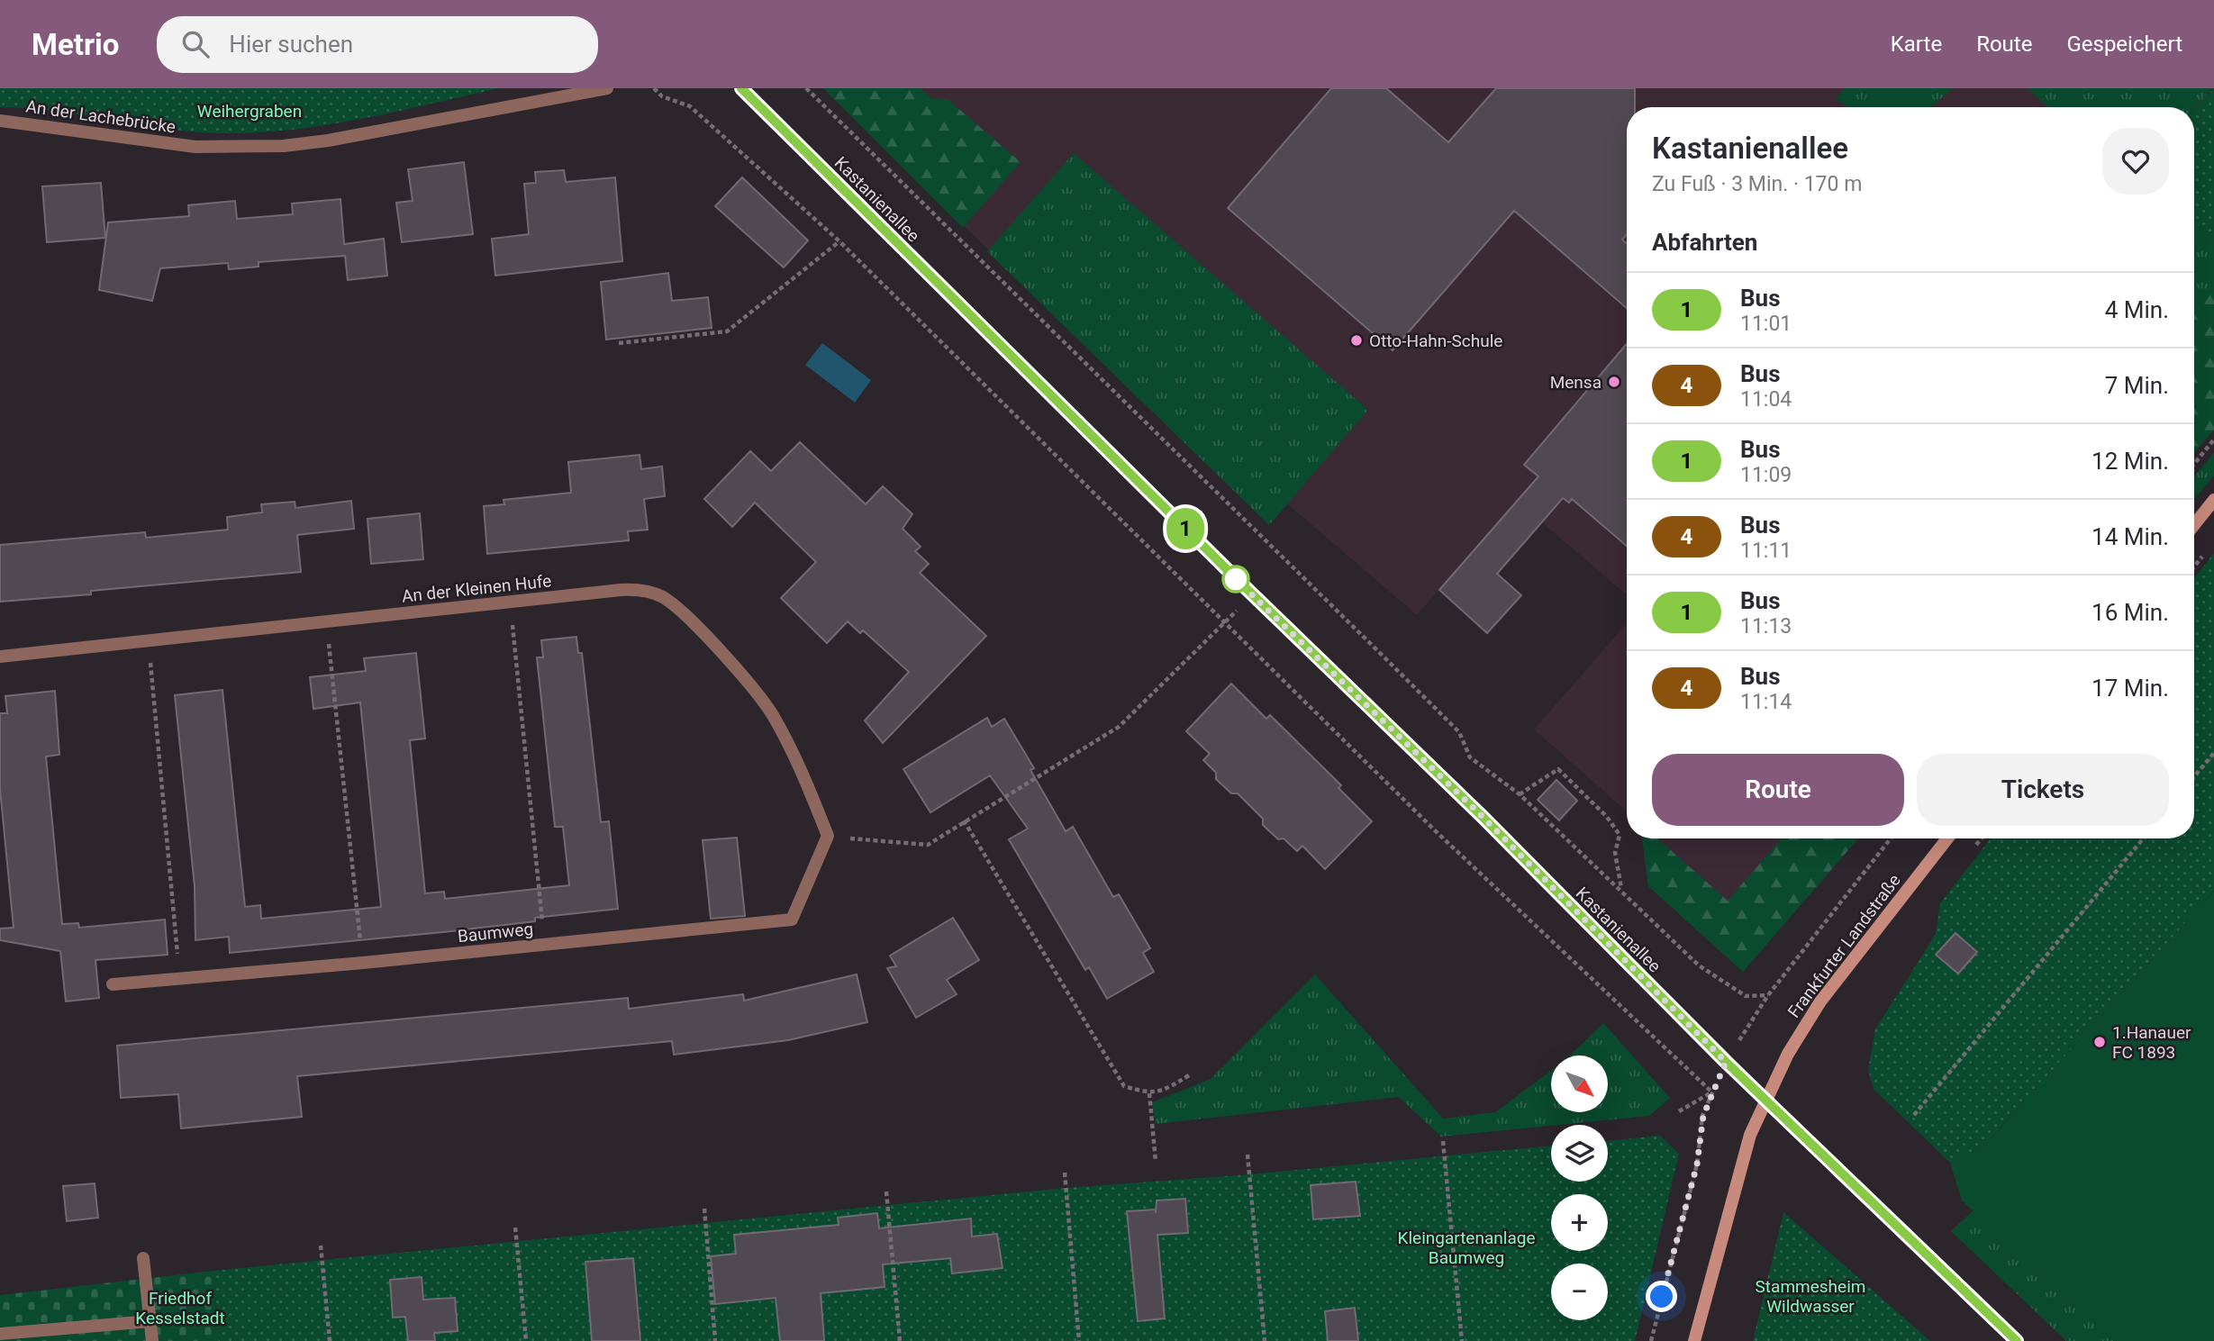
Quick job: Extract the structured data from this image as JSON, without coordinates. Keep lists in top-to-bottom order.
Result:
{
  "streets": {
    "street": [
      "An der Lachebrücke",
      "Kastanienallee",
      "An der Kleinen Hufe",
      "Baumweg",
      "Frankfurter Landstraße"
    ]
  },
  "crossings": [
    ["Kastanienallee", "Frankfurter Landstraße"],
    ["An der Kleinen Hufe", "Baumweg"]
  ],
  "parks": [
    "Weihergraben",
    "Kleingartenanlage Baumweg",
    "Stammesheim Wildwasser",
    "Friedhof Kesselstadt"
  ],
  "places": ["Otto-Hahn-Schule", "Mensa", "1.Hanauer FC 1893"],
  "lines": ["bus line 1"],
  "north": "bottom right",
  "page": {
    "header": "Metrio",
    "search": "Hier suchen",
    "nav": ["Karte", "Route", "Gespeichert"],
    "on_map": "1",
    "heading": [
      ["Kastanienallee", "Zu Fuß · 3 Min. · 170 m"],
      "Abfahrten"
    ],
    "list": [
      {
        "mark": "1",
        "name": "Bus",
        "note": "11:01",
        "value": "4 Min."
      },
      {
        "mark": "4",
        "name": "Bus",
        "note": "11:04",
        "value": "7 Min."
      },
      {
        "mark": "1",
        "name": "Bus",
        "note": "11:09",
        "value": "12 Min."
      },
      {
        "mark": "4",
        "name": "Bus",
        "note": "11:11",
        "value": "14 Min."
      },
      {
        "mark": "1",
        "name": "Bus",
        "note": "11:13",
        "value": "16 Min."
      },
      {
        "mark": "4",
        "name": "Bus",
        "note": "11:14",
        "value": "17 Min."
      }
    ],
    "buttons": ["Route", "Tickets"],
    "map_buttons": ["+", "−"]
  }
}
